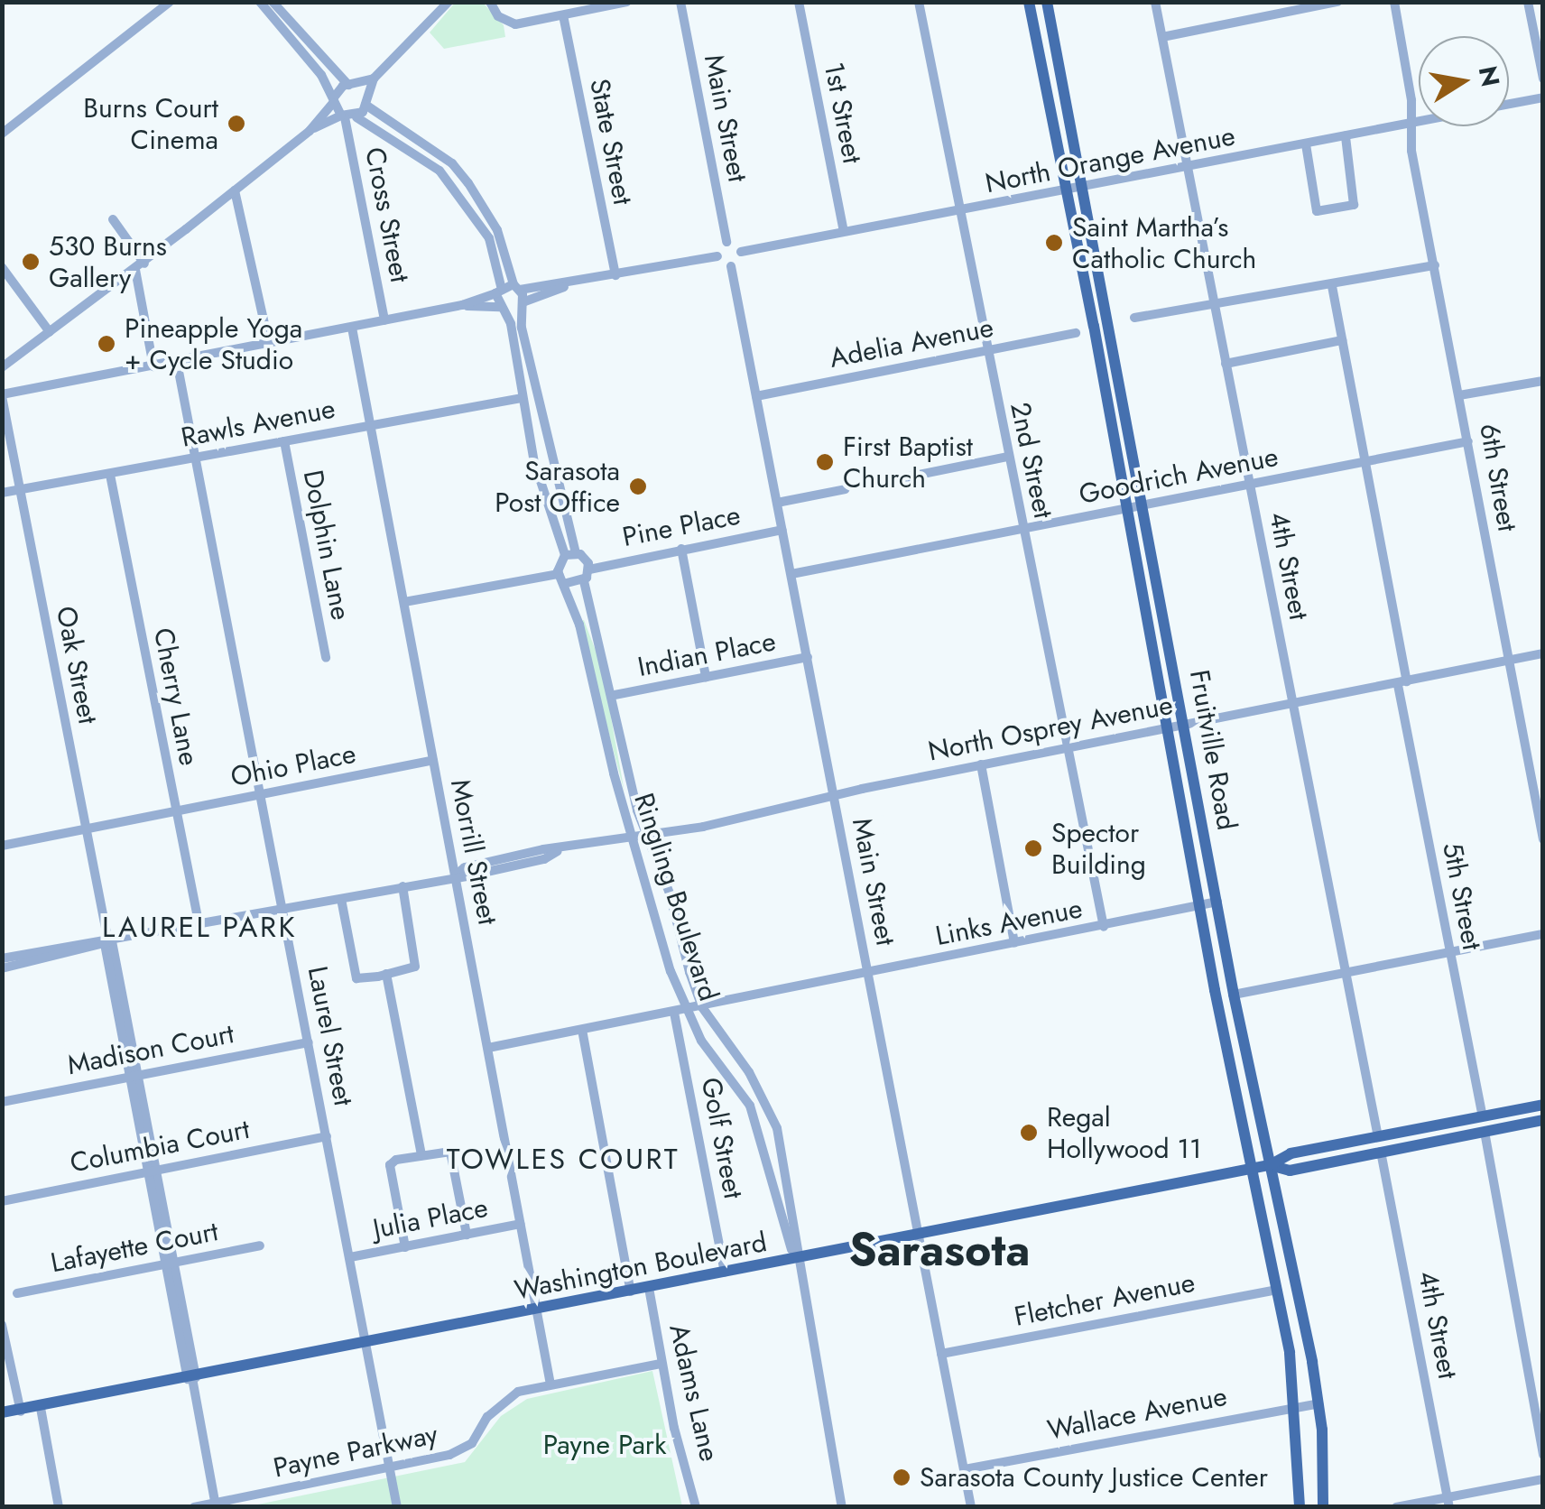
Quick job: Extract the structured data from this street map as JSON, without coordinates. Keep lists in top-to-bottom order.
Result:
{
  "streets": {
    "main road": ["Fruitville Road", "Washington Boulevard"],
    "street": [
      "1st Street",
      "Main Street",
      "State Street",
      "North Orange Avenue",
      "Cross Street",
      "Adelia Avenue",
      "Rawls Avenue",
      "2nd Street",
      "Goodrich Avenue",
      "6th Street",
      "Pine Place",
      "Dolphin Lane",
      "4th Street",
      "Indian Place",
      "Oak Street",
      "Cherry Lane",
      "North Osprey Avenue",
      "Ohio Place",
      "Morrill Street",
      "5th Street",
      "Ringling Boulevard",
      "Links Avenue",
      "Laurel Street",
      "Madison Court",
      "Golf Street",
      "Columbia Court",
      "Julia Place",
      "Lafayette Court",
      "Fletcher Avenue",
      "Adams Lane",
      "Wallace Avenue",
      "Payne Parkway"
    ]
  },
  "crossings": [
    ["1st Street", "North Orange Avenue"],
    ["Main Street", "Adelia Avenue"],
    ["Main Street", "Goodrich Avenue"],
    ["Main Street", "Pine Place"],
    ["Main Street", "Indian Place"],
    ["Main Street", "North Osprey Avenue"],
    ["Main Street", "Links Avenue"],
    ["Main Street", "Washington Boulevard"],
    ["Main Street", "Fletcher Avenue"],
    ["Main Street", "Wallace Avenue"],
    ["North Orange Avenue", "2nd Street"],
    ["North Orange Avenue", "6th Street"],
    ["North Orange Avenue", "4th Street"],
    ["North Orange Avenue", "Fruitville Road"],
    ["Adelia Avenue", "2nd Street"],
    ["Rawls Avenue", "Dolphin Lane"],
    ["Rawls Avenue", "Oak Street"],
    ["Rawls Avenue", "Cherry Lane"],
    ["Rawls Avenue", "Morrill Street"],
    ["Rawls Avenue", "Laurel Street"],
    ["2nd Street", "Goodrich Avenue"],
    ["2nd Street", "North Osprey Avenue"],
    ["2nd Street", "Links Avenue"],
    ["Goodrich Avenue", "6th Street"],
    ["Goodrich Avenue", "4th Street"],
    ["Goodrich Avenue", "Fruitville Road"],
    ["Goodrich Avenue", "5th Street"],
    ["6th Street", "North Osprey Avenue"],
    ["4th Street", "North Osprey Avenue"],
    ["4th Street", "Washington Boulevard"],
    ["Indian Place", "Ringling Boulevard"],
    ["Oak Street", "North Osprey Avenue"],
    ["Oak Street", "Ohio Place"],
    ["Oak Street", "Madison Court"],
    ["Oak Street", "Columbia Court"],
    ["Oak Street", "Lafayette Court"],
    ["Oak Street", "Washington Boulevard"],
    ["Cherry Lane", "North Osprey Avenue"],
    ["Cherry Lane", "Ohio Place"],
    ["North Osprey Avenue", "Fruitville Road"],
    ["North Osprey Avenue", "Morrill Street"],
    ["North Osprey Avenue", "5th Street"],
    ["North Osprey Avenue", "Ringling Boulevard"],
    ["North Osprey Avenue", "Laurel Street"],
    ["Fruitville Road", "Links Avenue"],
    ["Fruitville Road", "Washington Boulevard"],
    ["Fruitville Road", "Fletcher Avenue"],
    ["Fruitville Road", "Wallace Avenue"],
    ["Ohio Place", "Morrill Street"],
    ["Ohio Place", "Laurel Street"],
    ["Morrill Street", "Links Avenue"],
    ["Morrill Street", "Julia Place"],
    ["Morrill Street", "Washington Boulevard"],
    ["Morrill Street", "Payne Parkway"],
    ["5th Street", "Washington Boulevard"],
    ["Ringling Boulevard", "Links Avenue"],
    ["Ringling Boulevard", "Washington Boulevard"],
    ["Links Avenue", "Golf Street"],
    ["Laurel Street", "Madison Court"],
    ["Laurel Street", "Columbia Court"],
    ["Laurel Street", "Julia Place"],
    ["Laurel Street", "Washington Boulevard"],
    ["Laurel Street", "Payne Parkway"],
    ["Golf Street", "Washington Boulevard"],
    ["Washington Boulevard", "Adams Lane"],
    ["Adams Lane", "Payne Parkway"]
  ],
  "districts": ["LAUREL PARK", "TOWLES COURT", "Sarasota"],
  "parks": ["Payne Park"],
  "places": [
    "Burns Court Cinema",
    "Saint Martha’s Catholic Church",
    "530 Burns Gallery",
    "Pineapple Yoga + Cycle Studio",
    "First Baptist Church",
    "Sarasota Post Office",
    "Spector Building",
    "Regal Hollywood 11",
    "Sarasota County Justice Center"
  ],
  "north": "right"
}
